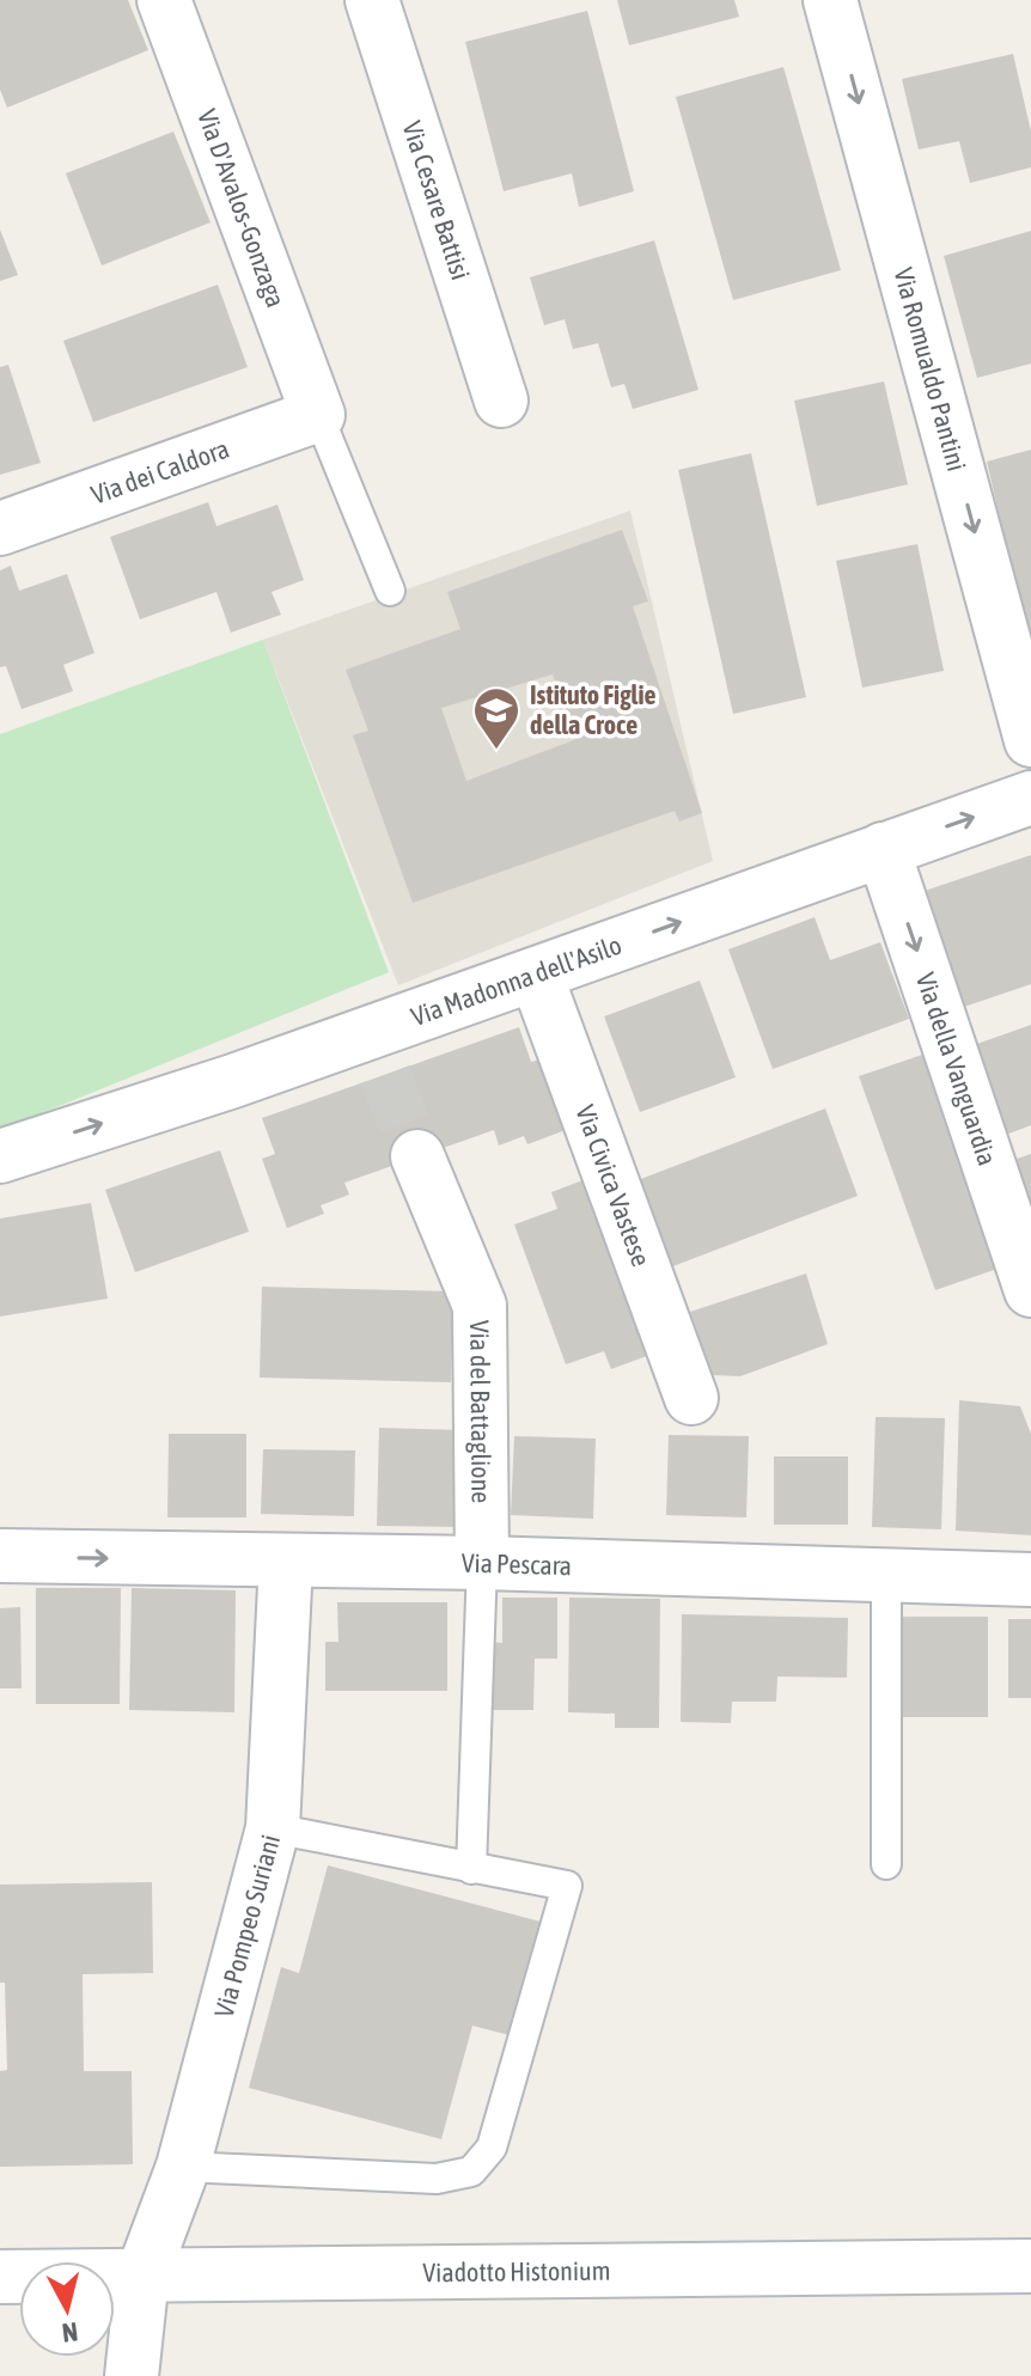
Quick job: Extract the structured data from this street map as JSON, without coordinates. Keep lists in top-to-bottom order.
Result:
{
  "streets": {
    "street": [
      "Via Cesare Battisi",
      "Via D'Avalos-Gonzaga",
      "Via Romualdo Pantini",
      "Via dei Caldora",
      "Via Madonna dell'Asilo",
      "Via della Vanguardia",
      "Via Civica Vastese",
      "Via del Battaglione",
      "Via Pescara",
      "Via Pompeo Suriani",
      "Viadotto Histonium"
    ]
  },
  "crossings": [
    ["Via D'Avalos-Gonzaga", "Via dei Caldora"],
    ["Via Madonna dell'Asilo", "Via della Vanguardia"],
    ["Via Madonna dell'Asilo", "Via Civica Vastese"],
    ["Via del Battaglione", "Via Pescara"],
    ["Via Pescara", "Via Pompeo Suriani"],
    ["Via Pompeo Suriani", "Viadotto Histonium"]
  ],
  "one_way": ["Via Romualdo Pantini", "Via Madonna dell'Asilo", "Via della Vanguardia"],
  "places": {
    "school or university": ["Istituto Figlie della Croce"]
  },
  "north": "bottom"
}
